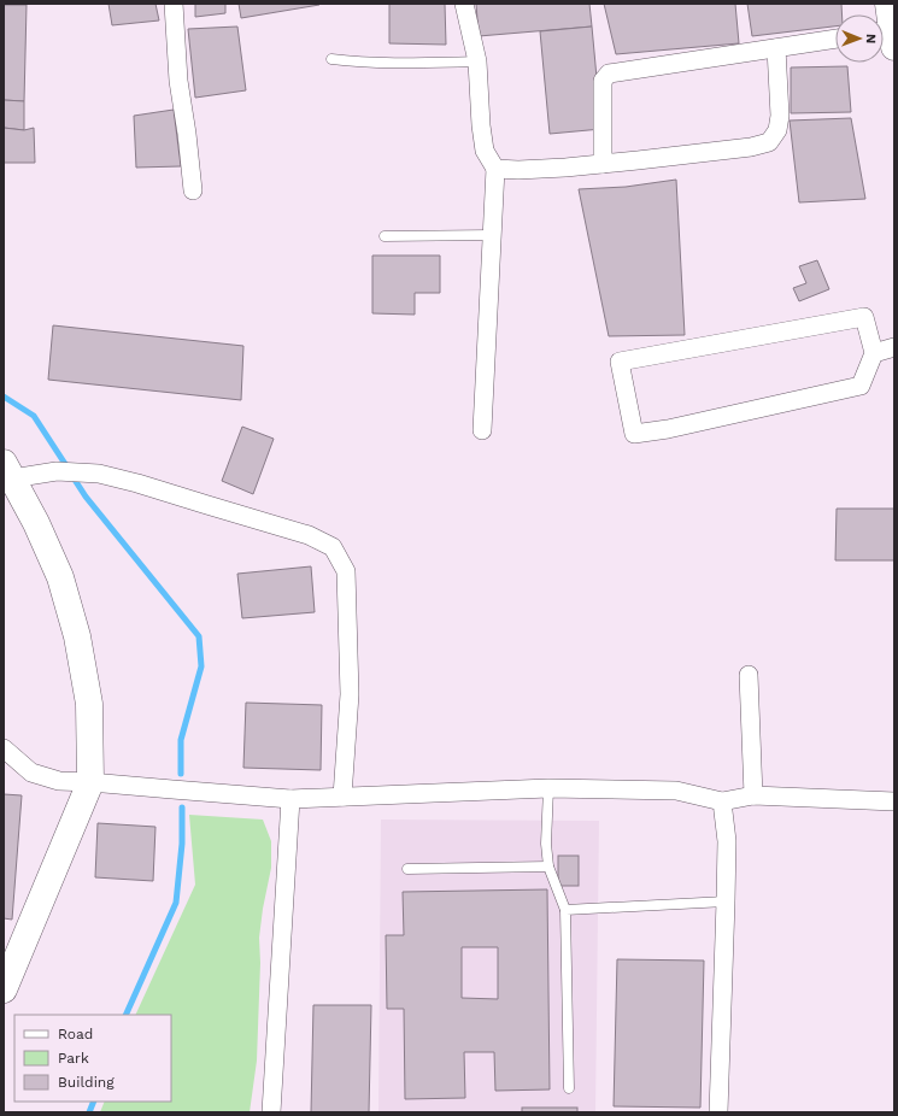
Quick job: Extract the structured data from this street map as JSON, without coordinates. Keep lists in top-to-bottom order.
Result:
{
  "legend": ["Road", "Park", "Building"],
  "north": "right"
}
